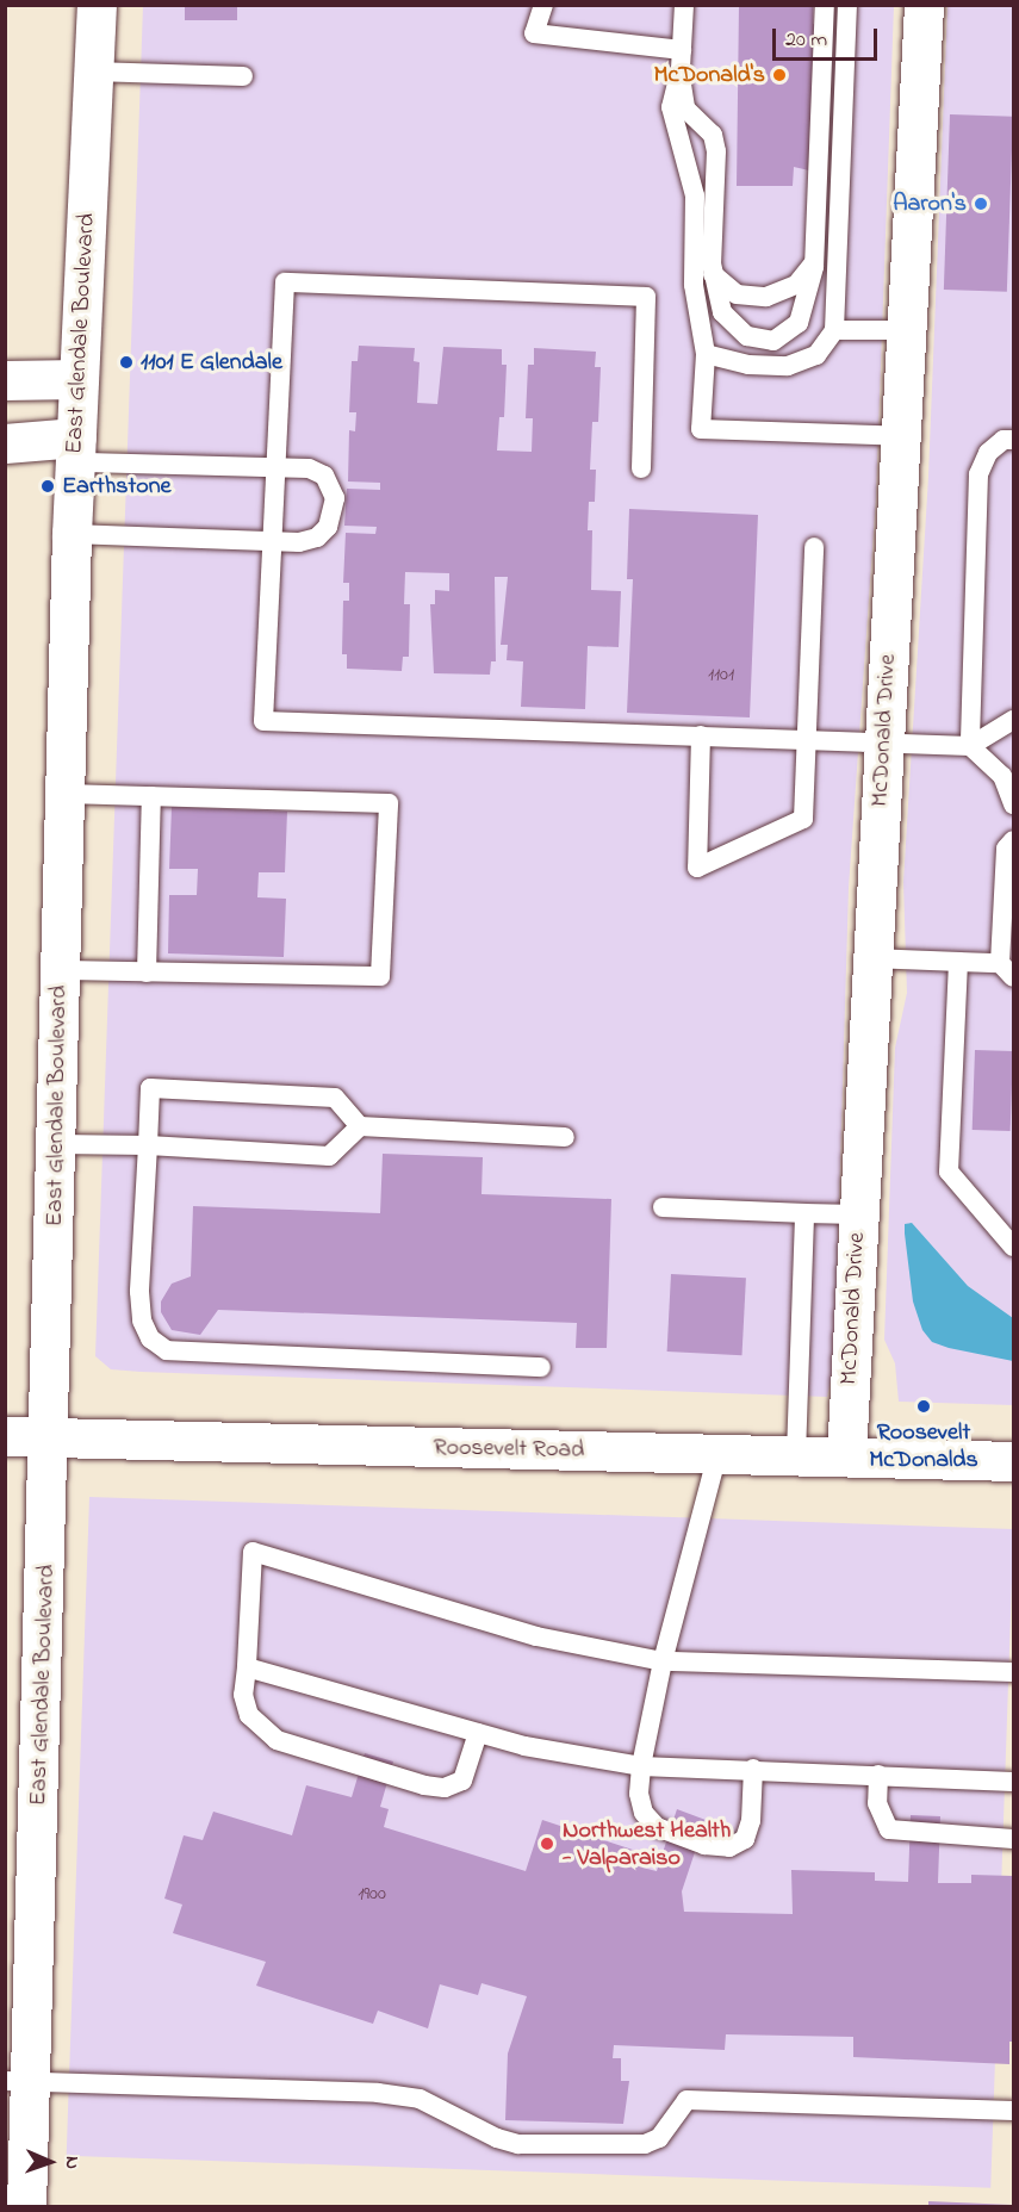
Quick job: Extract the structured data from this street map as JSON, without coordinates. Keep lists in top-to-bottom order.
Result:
{
  "streets": {
    "street": ["East Glendale Boulevard", "McDonald Drive", "Roosevelt Road"]
  },
  "crossings": [
    ["East Glendale Boulevard", "Roosevelt Road"],
    ["McDonald Drive", "Roosevelt Road"]
  ],
  "places": [
    "McDonald's",
    "Aaron's",
    "1101 E Glendale",
    "Earthstone",
    "Roosevelt McDonalds",
    "Northwest Health - Valparaiso"
  ],
  "house_numbers": ["1101", "1900"],
  "scale_bar": "20 m",
  "north": "right"
}
